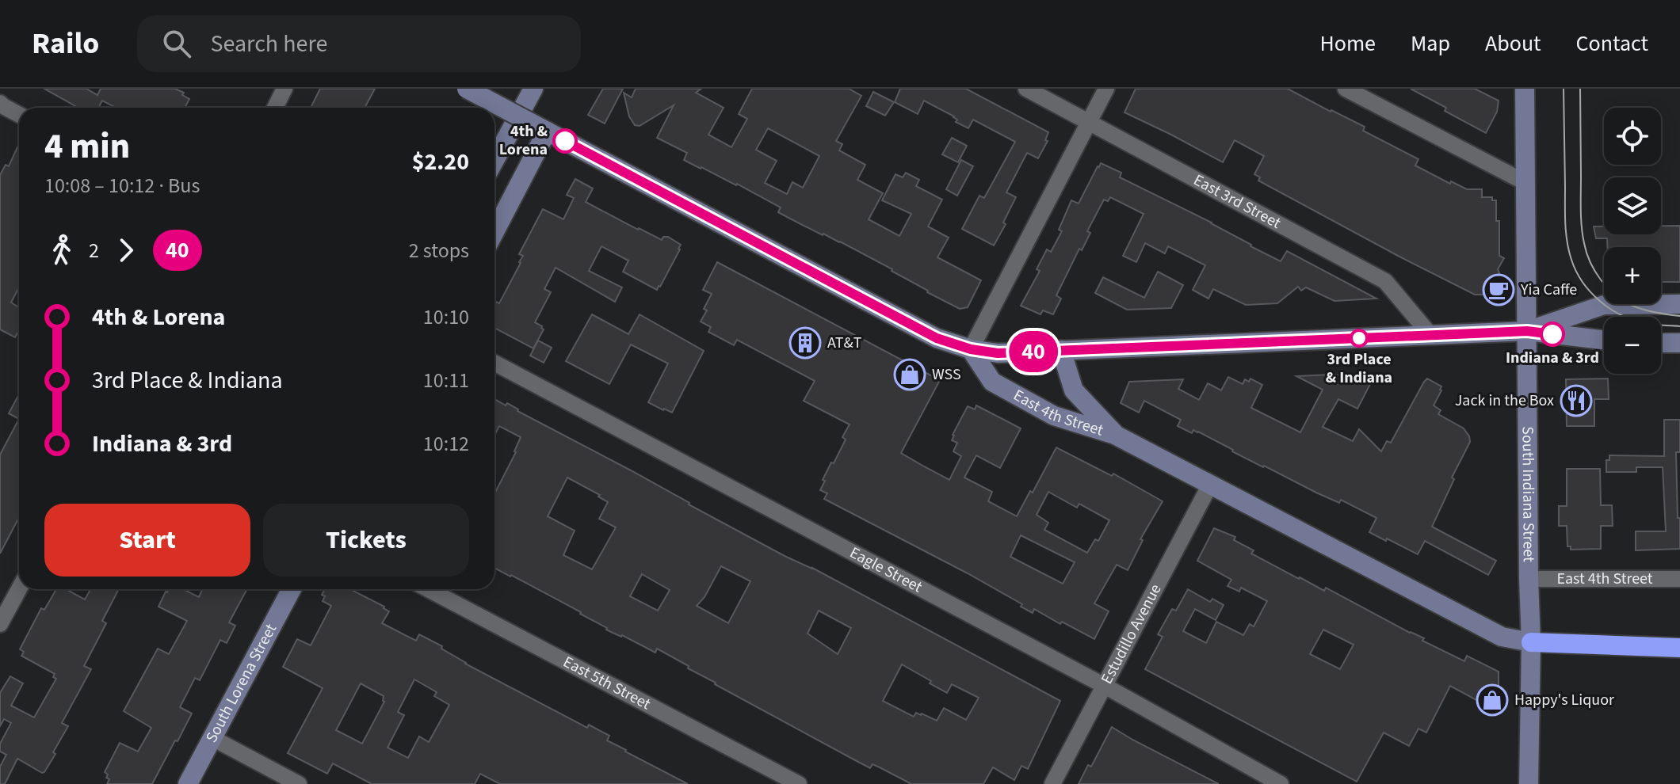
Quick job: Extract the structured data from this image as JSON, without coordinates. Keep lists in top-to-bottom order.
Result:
{
  "streets": {
    "main road": ["East 4th Street", "South Indiana Street", "South Lorena Street"],
    "street": [
      "East 3rd Street",
      "Eagle Street",
      "Estudillo Avenue",
      "East 5th Street"
    ]
  },
  "crossings": [
    ["East 4th Street", "South Indiana Street"],
    ["East 4th Street", "Estudillo Avenue"],
    ["Eagle Street", "Estudillo Avenue"]
  ],
  "places": {
    "other": ["4th & Lorena", "Indiana & 3rd", "3rd Place & Indiana"],
    "cafe": ["Yia Caffe"],
    "building": ["AT&T"],
    "shop": ["WSS", "Happy's Liquor"],
    "restaurant": ["Jack in the Box"]
  },
  "lines": ["bus line 40"],
  "page": {
    "header": "Railo",
    "search": "Search here",
    "nav": [
      "Home",
      "Map",
      "About",
      "Contact"
    ],
    "on_map": "40",
    "map_buttons": ["+", "−"],
    "heading": ["4 min", "10:08 – 10:12 · Bus", "$2.20"],
    "legs": ["2", "40", "2 stops"],
    "list": [
      {
        "name": "4th & Lorena",
        "value": "10:10"
      },
      {
        "name": "3rd Place & Indiana",
        "value": "10:11"
      },
      {
        "name": "Indiana & 3rd",
        "value": "10:12"
      }
    ],
    "buttons": ["Start", "Tickets"]
  }
}
